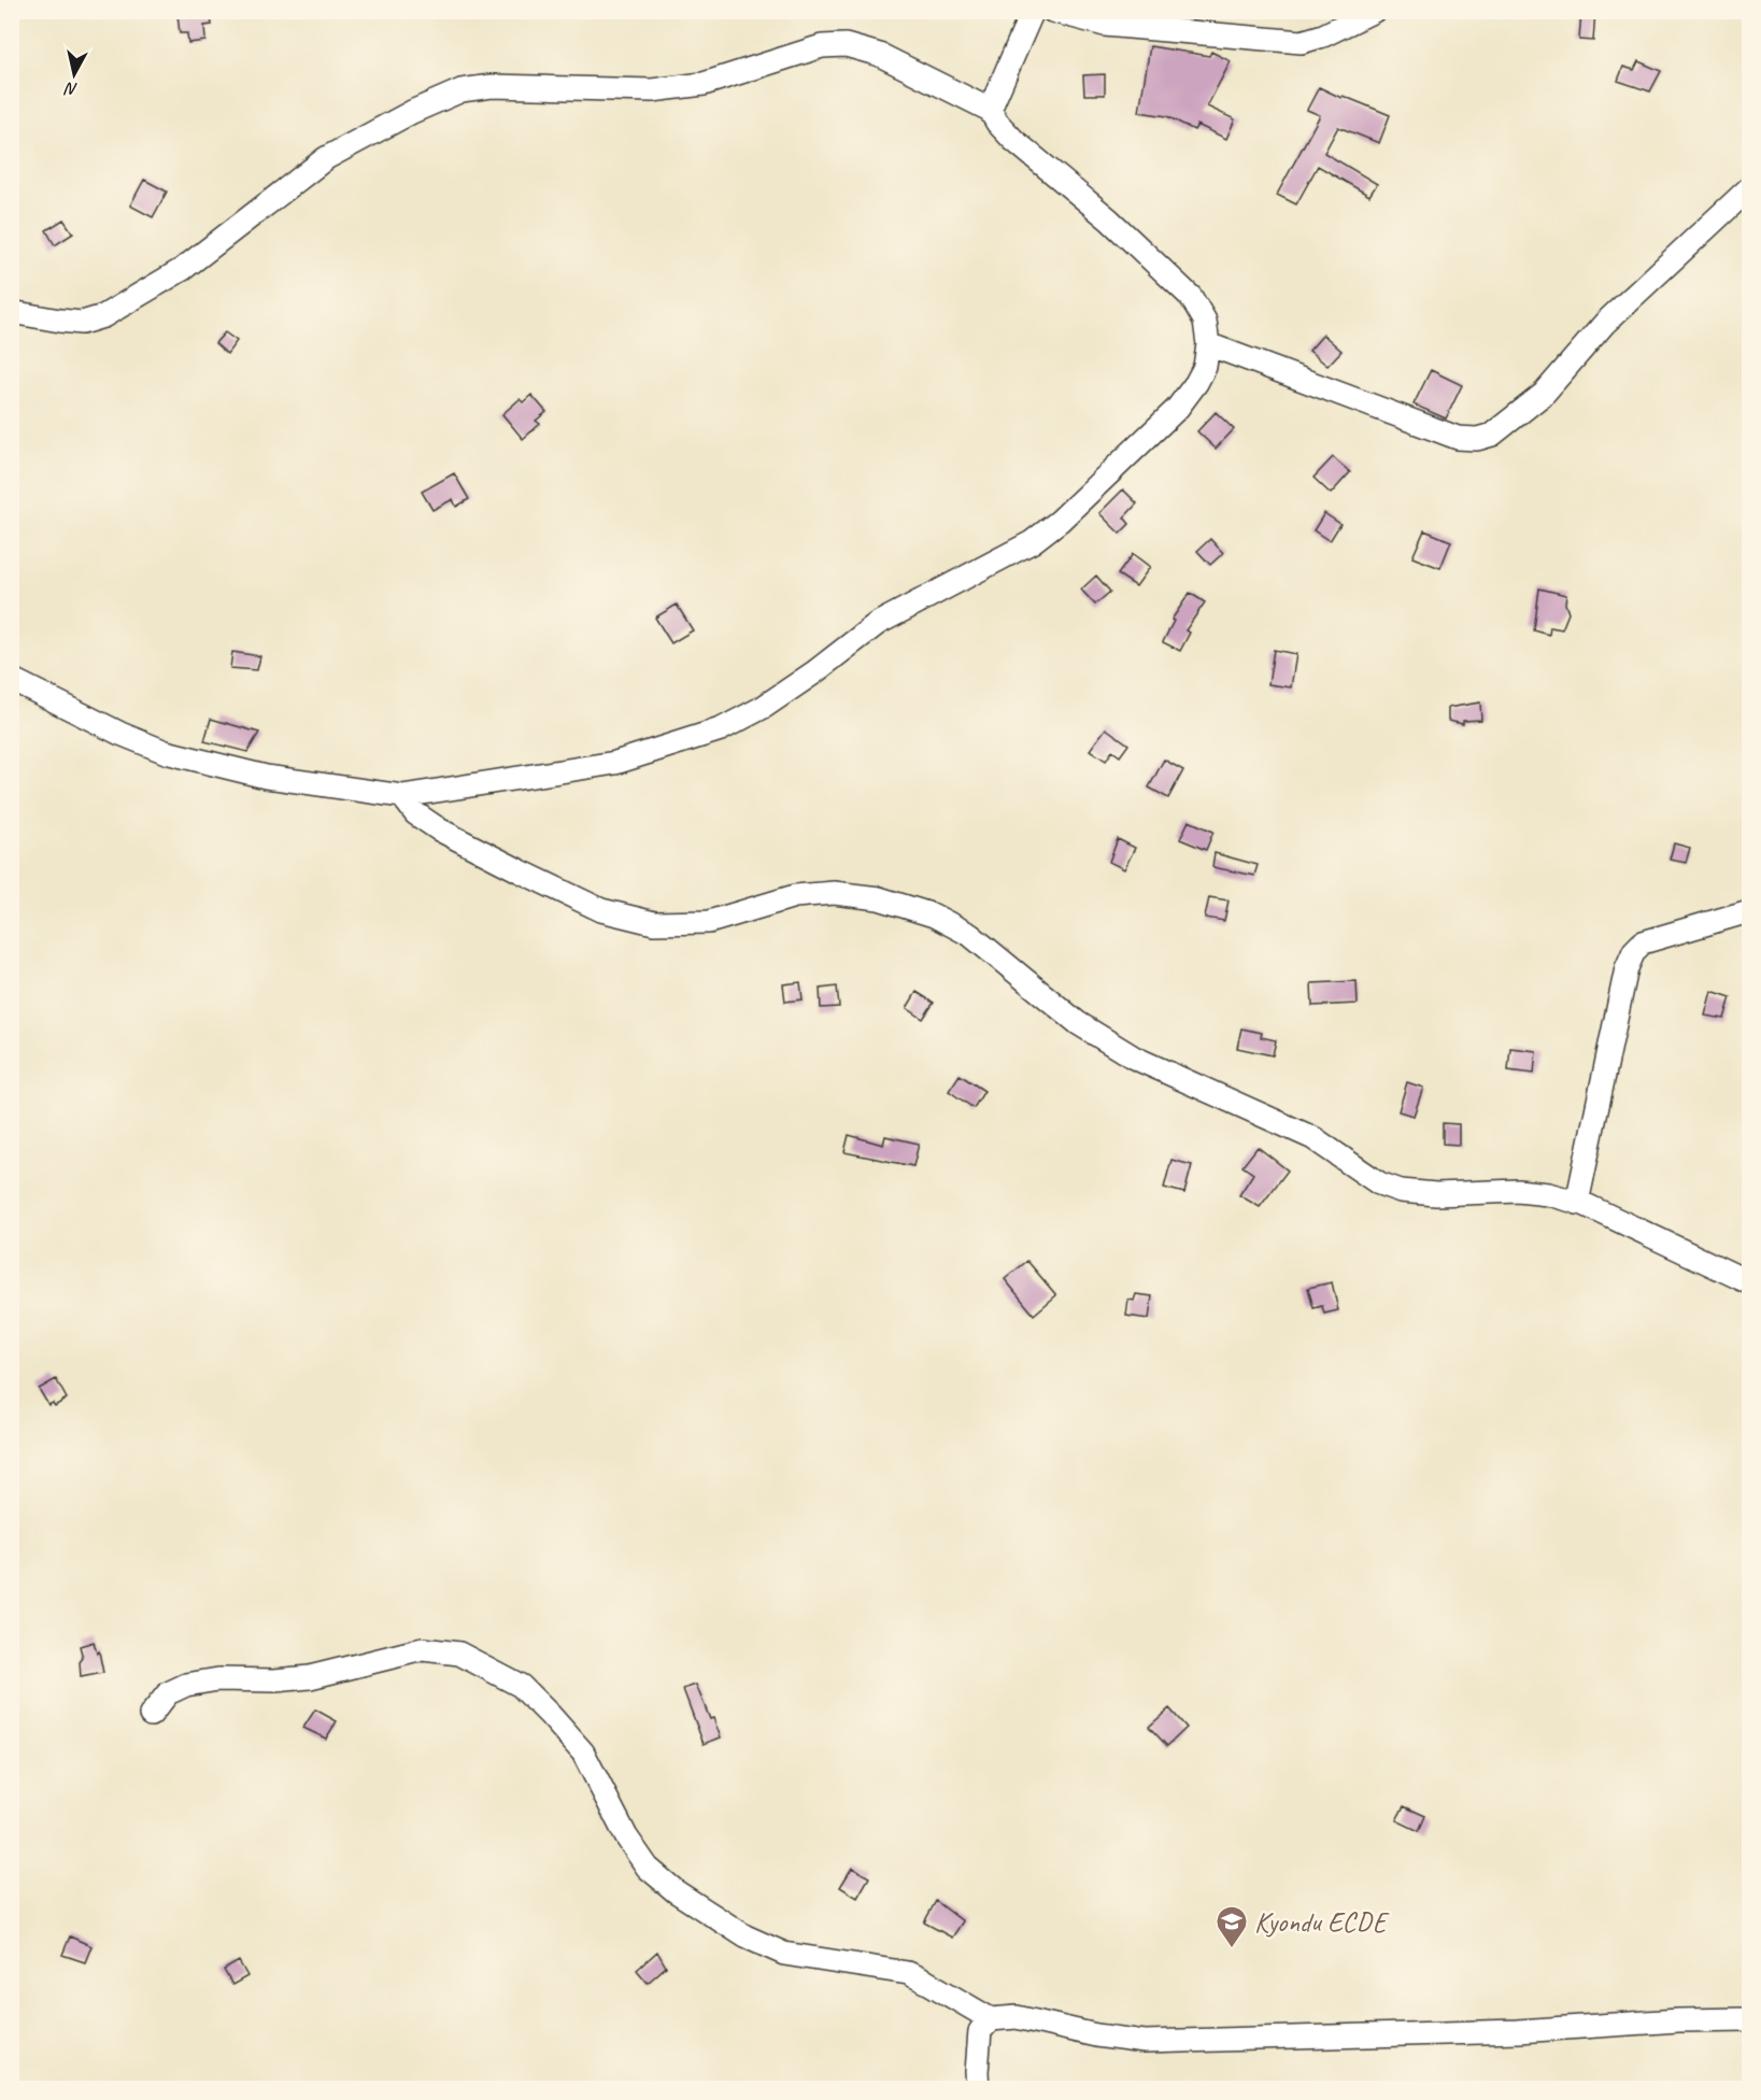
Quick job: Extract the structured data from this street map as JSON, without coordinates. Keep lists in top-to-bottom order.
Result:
{
  "places": {
    "school or university": ["Kyondu ECDE"]
  },
  "north": "bottom"
}
